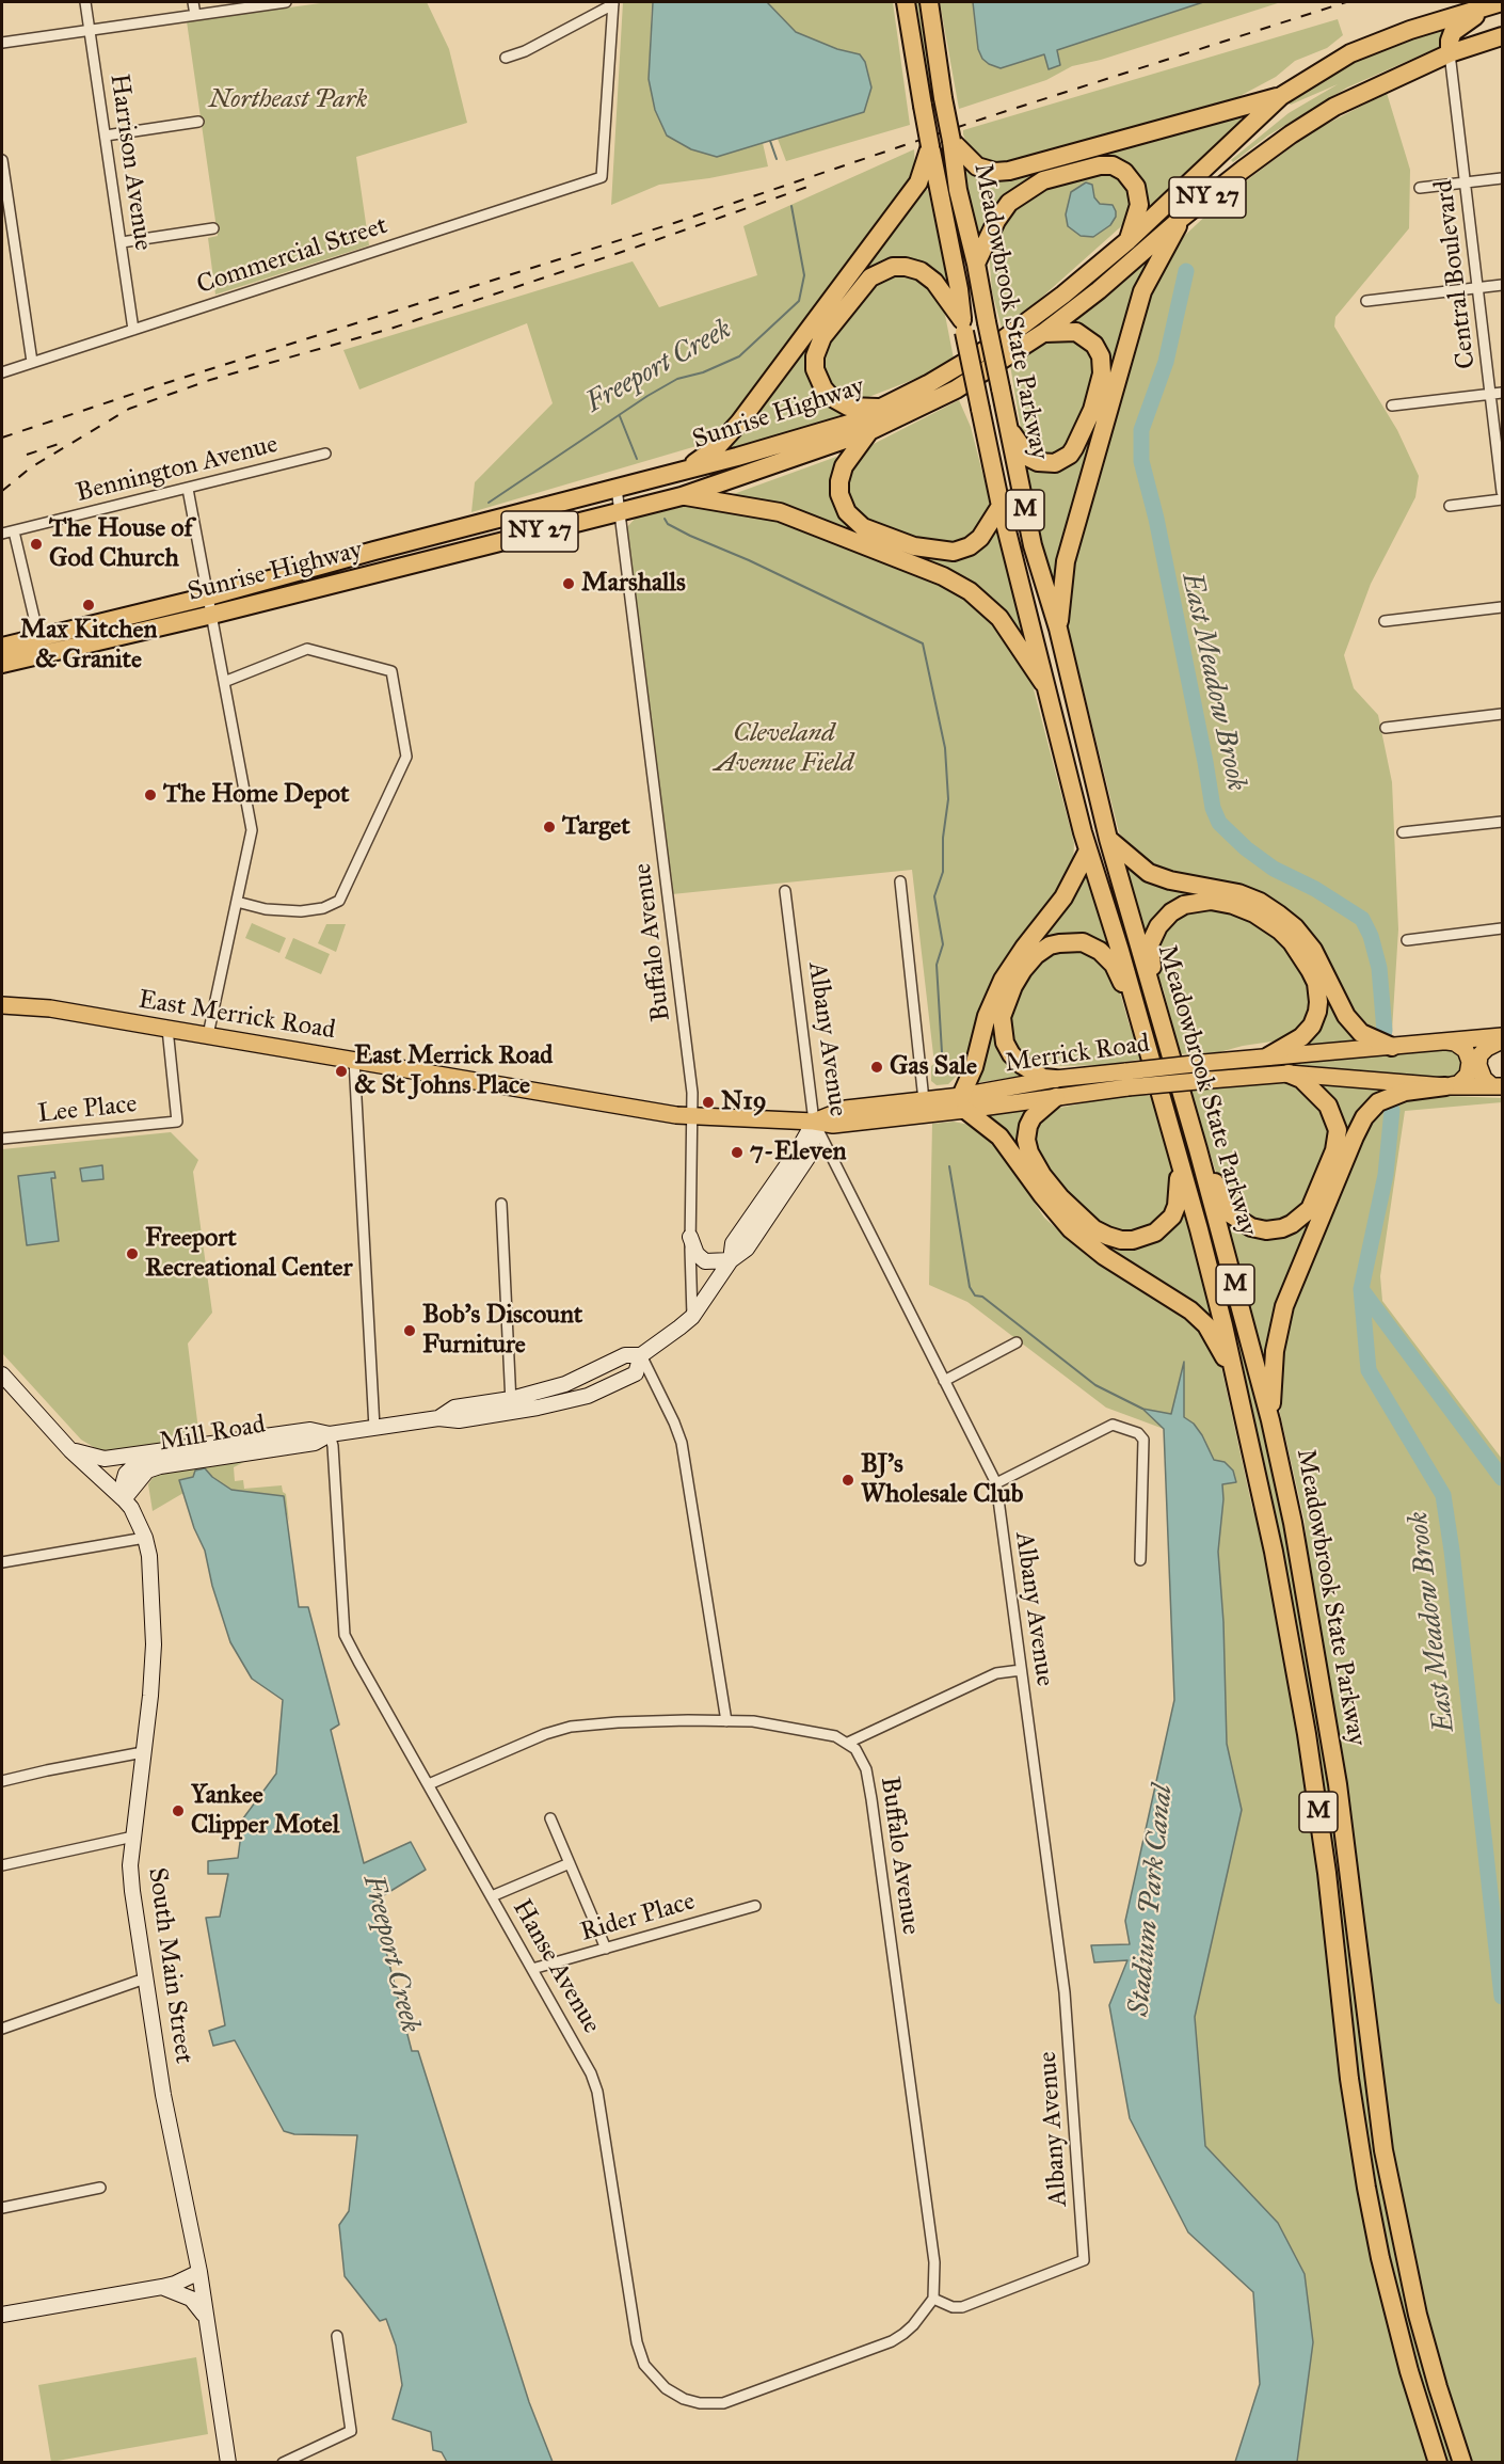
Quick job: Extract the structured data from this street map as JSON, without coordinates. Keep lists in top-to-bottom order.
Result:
{
  "streets": {
    "highway": [
      "NY 27",
      "Meadowbrook State Parkway",
      "Sunrise Highway",
      "M"
    ],
    "main road": [
      "East Merrick Road",
      "Merrick Road",
      "Mill Road",
      "South Main Street"
    ],
    "street": [
      "Harrison Avenue",
      "Commercial Street",
      "Central Boulevard",
      "Bennington Avenue",
      "Buffalo Avenue",
      "Albany Avenue",
      "Lee Place",
      "Rider Place",
      "Hanse Avenue"
    ]
  },
  "crossings": [
    ["Harrison Avenue", "Commercial Street"],
    ["Central Boulevard", "Sunrise Highway"],
    ["Sunrise Highway", "Buffalo Avenue"],
    ["Buffalo Avenue", "East Merrick Road"],
    ["Buffalo Avenue", "Albany Avenue"],
    ["Buffalo Avenue", "Merrick Road"],
    ["Buffalo Avenue", "Mill Road"],
    ["Buffalo Avenue", "Hanse Avenue"],
    ["East Merrick Road", "Merrick Road"],
    ["East Merrick Road", "Lee Place"],
    ["Albany Avenue", "Merrick Road"],
    ["Albany Avenue", "Mill Road"],
    ["Albany Avenue", "Hanse Avenue"],
    ["Merrick Road", "Mill Road"],
    ["Mill Road", "South Main Street"],
    ["Mill Road", "Hanse Avenue"],
    ["Rider Place", "Hanse Avenue"]
  ],
  "water": ["Freeport Creek", "East Meadow Brook", "Stadium Park Canal"],
  "parks": ["Northeast Park", "Cleveland Avenue Field"],
  "places": [
    "The House of God Church",
    "Marshalls",
    "Max Kitchen & Granite",
    "The Home Depot",
    "Target",
    "Gas Sale",
    "East Merrick Road & St Johns Place",
    "N19",
    "7-Eleven",
    "Freeport Recreational Center",
    "Bob's Discount Furniture",
    "BJ's Wholesale Club",
    "Yankee Clipper Motel"
  ]
}
